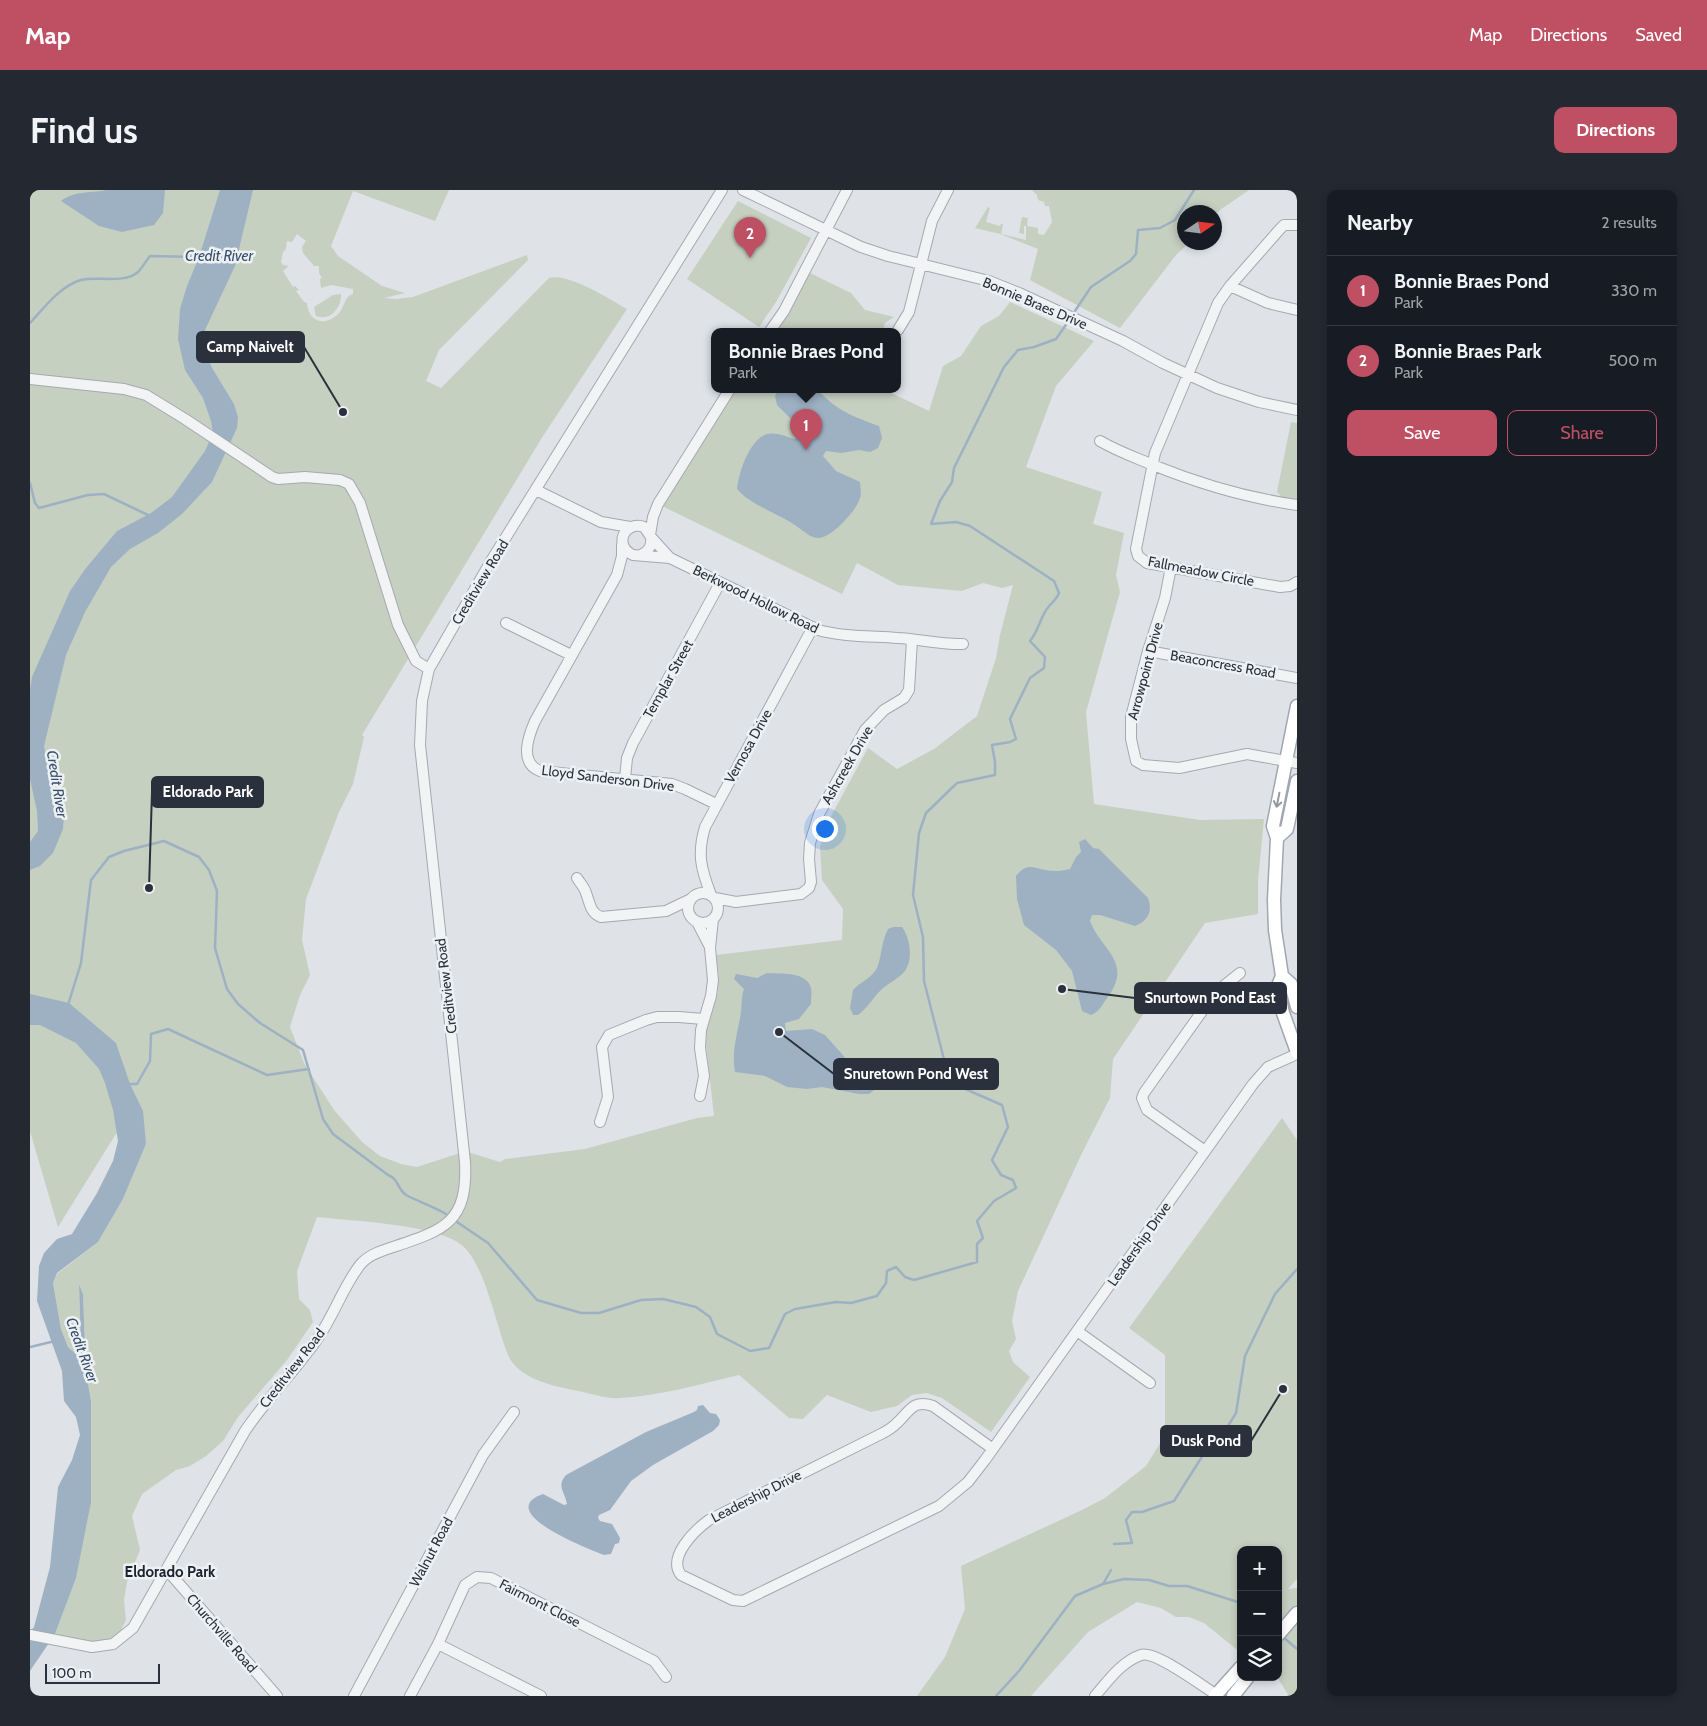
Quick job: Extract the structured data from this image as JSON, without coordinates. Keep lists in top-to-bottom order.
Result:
{
  "streets": {
    "street": [
      "Bonnie Braes Drive",
      "Fallmeadow Circle",
      "Creditview Road",
      "Berkwood Hollow Road",
      "Beaconcress Road",
      "Arrowpoint Drive",
      "Templar Street",
      "Vernosa Drive",
      "Ashcreek Drive",
      "Lloyd Sanderson Drive",
      "Leadership Drive",
      "Walnut Road",
      "Fairmont Close",
      "Churchville Road"
    ]
  },
  "crossings": [
    ["Bonnie Braes Drive", "Fallmeadow Circle"],
    ["Fallmeadow Circle", "Arrowpoint Drive"],
    ["Creditview Road", "Churchville Road"],
    ["Berkwood Hollow Road", "Templar Street"],
    ["Berkwood Hollow Road", "Vernosa Drive"],
    ["Berkwood Hollow Road", "Ashcreek Drive"],
    ["Berkwood Hollow Road", "Lloyd Sanderson Drive"],
    ["Beaconcress Road", "Arrowpoint Drive"],
    ["Templar Street", "Lloyd Sanderson Drive"],
    ["Vernosa Drive", "Ashcreek Drive"],
    ["Vernosa Drive", "Lloyd Sanderson Drive"]
  ],
  "districts": ["Eldorado Park"],
  "water": ["Credit River"],
  "places": [
    "Camp Naivelt",
    "Eldorado Park",
    "Snurtown Pond East",
    "Snuretown Pond West",
    "Dusk Pond"
  ],
  "scale_bar": "100 m",
  "north": "right",
  "page": {
    "header": "Map",
    "nav": ["Map", "Directions", "Saved"],
    "buttons": [
      "Directions",
      ["Save", "Share"]
    ],
    "title": "Find us",
    "heading": ["Nearby", "2 results"],
    "pins": ["2", "1"],
    "list": [
      {
        "mark": "1",
        "name": "Bonnie Braes Pond",
        "note": "Park",
        "value": "330 m"
      },
      {
        "mark": "2",
        "name": "Bonnie Braes Park",
        "note": "Park",
        "value": "500 m"
      }
    ],
    "popup": ["Bonnie Braes Pond", "Park"],
    "map_buttons": ["+", "−"],
    "scale": "100 m"
  }
}
